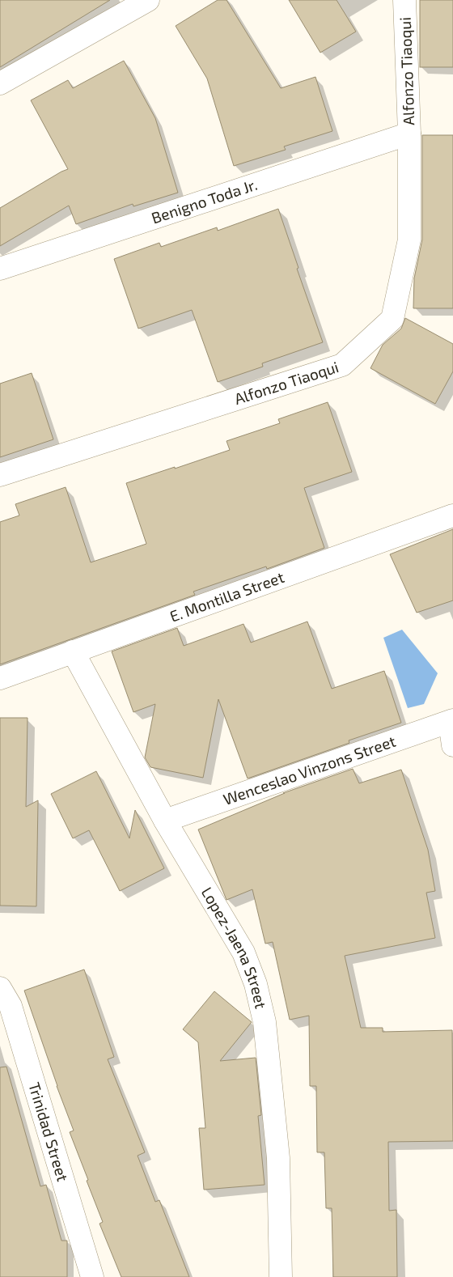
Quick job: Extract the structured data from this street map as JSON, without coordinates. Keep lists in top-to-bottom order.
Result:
{
  "streets": {
    "street": [
      "Alfonzo Tiaoqui",
      "Benigno Toda Jr.",
      "E. Montilla Street",
      "Wenceslao Vinzons Street",
      "Lopez-Jaena Street",
      "Trinidad Street"
    ]
  },
  "crossings": [
    ["Alfonzo Tiaoqui", "Benigno Toda Jr."],
    ["E. Montilla Street", "Lopez-Jaena Street"],
    ["Wenceslao Vinzons Street", "Lopez-Jaena Street"]
  ]
}
